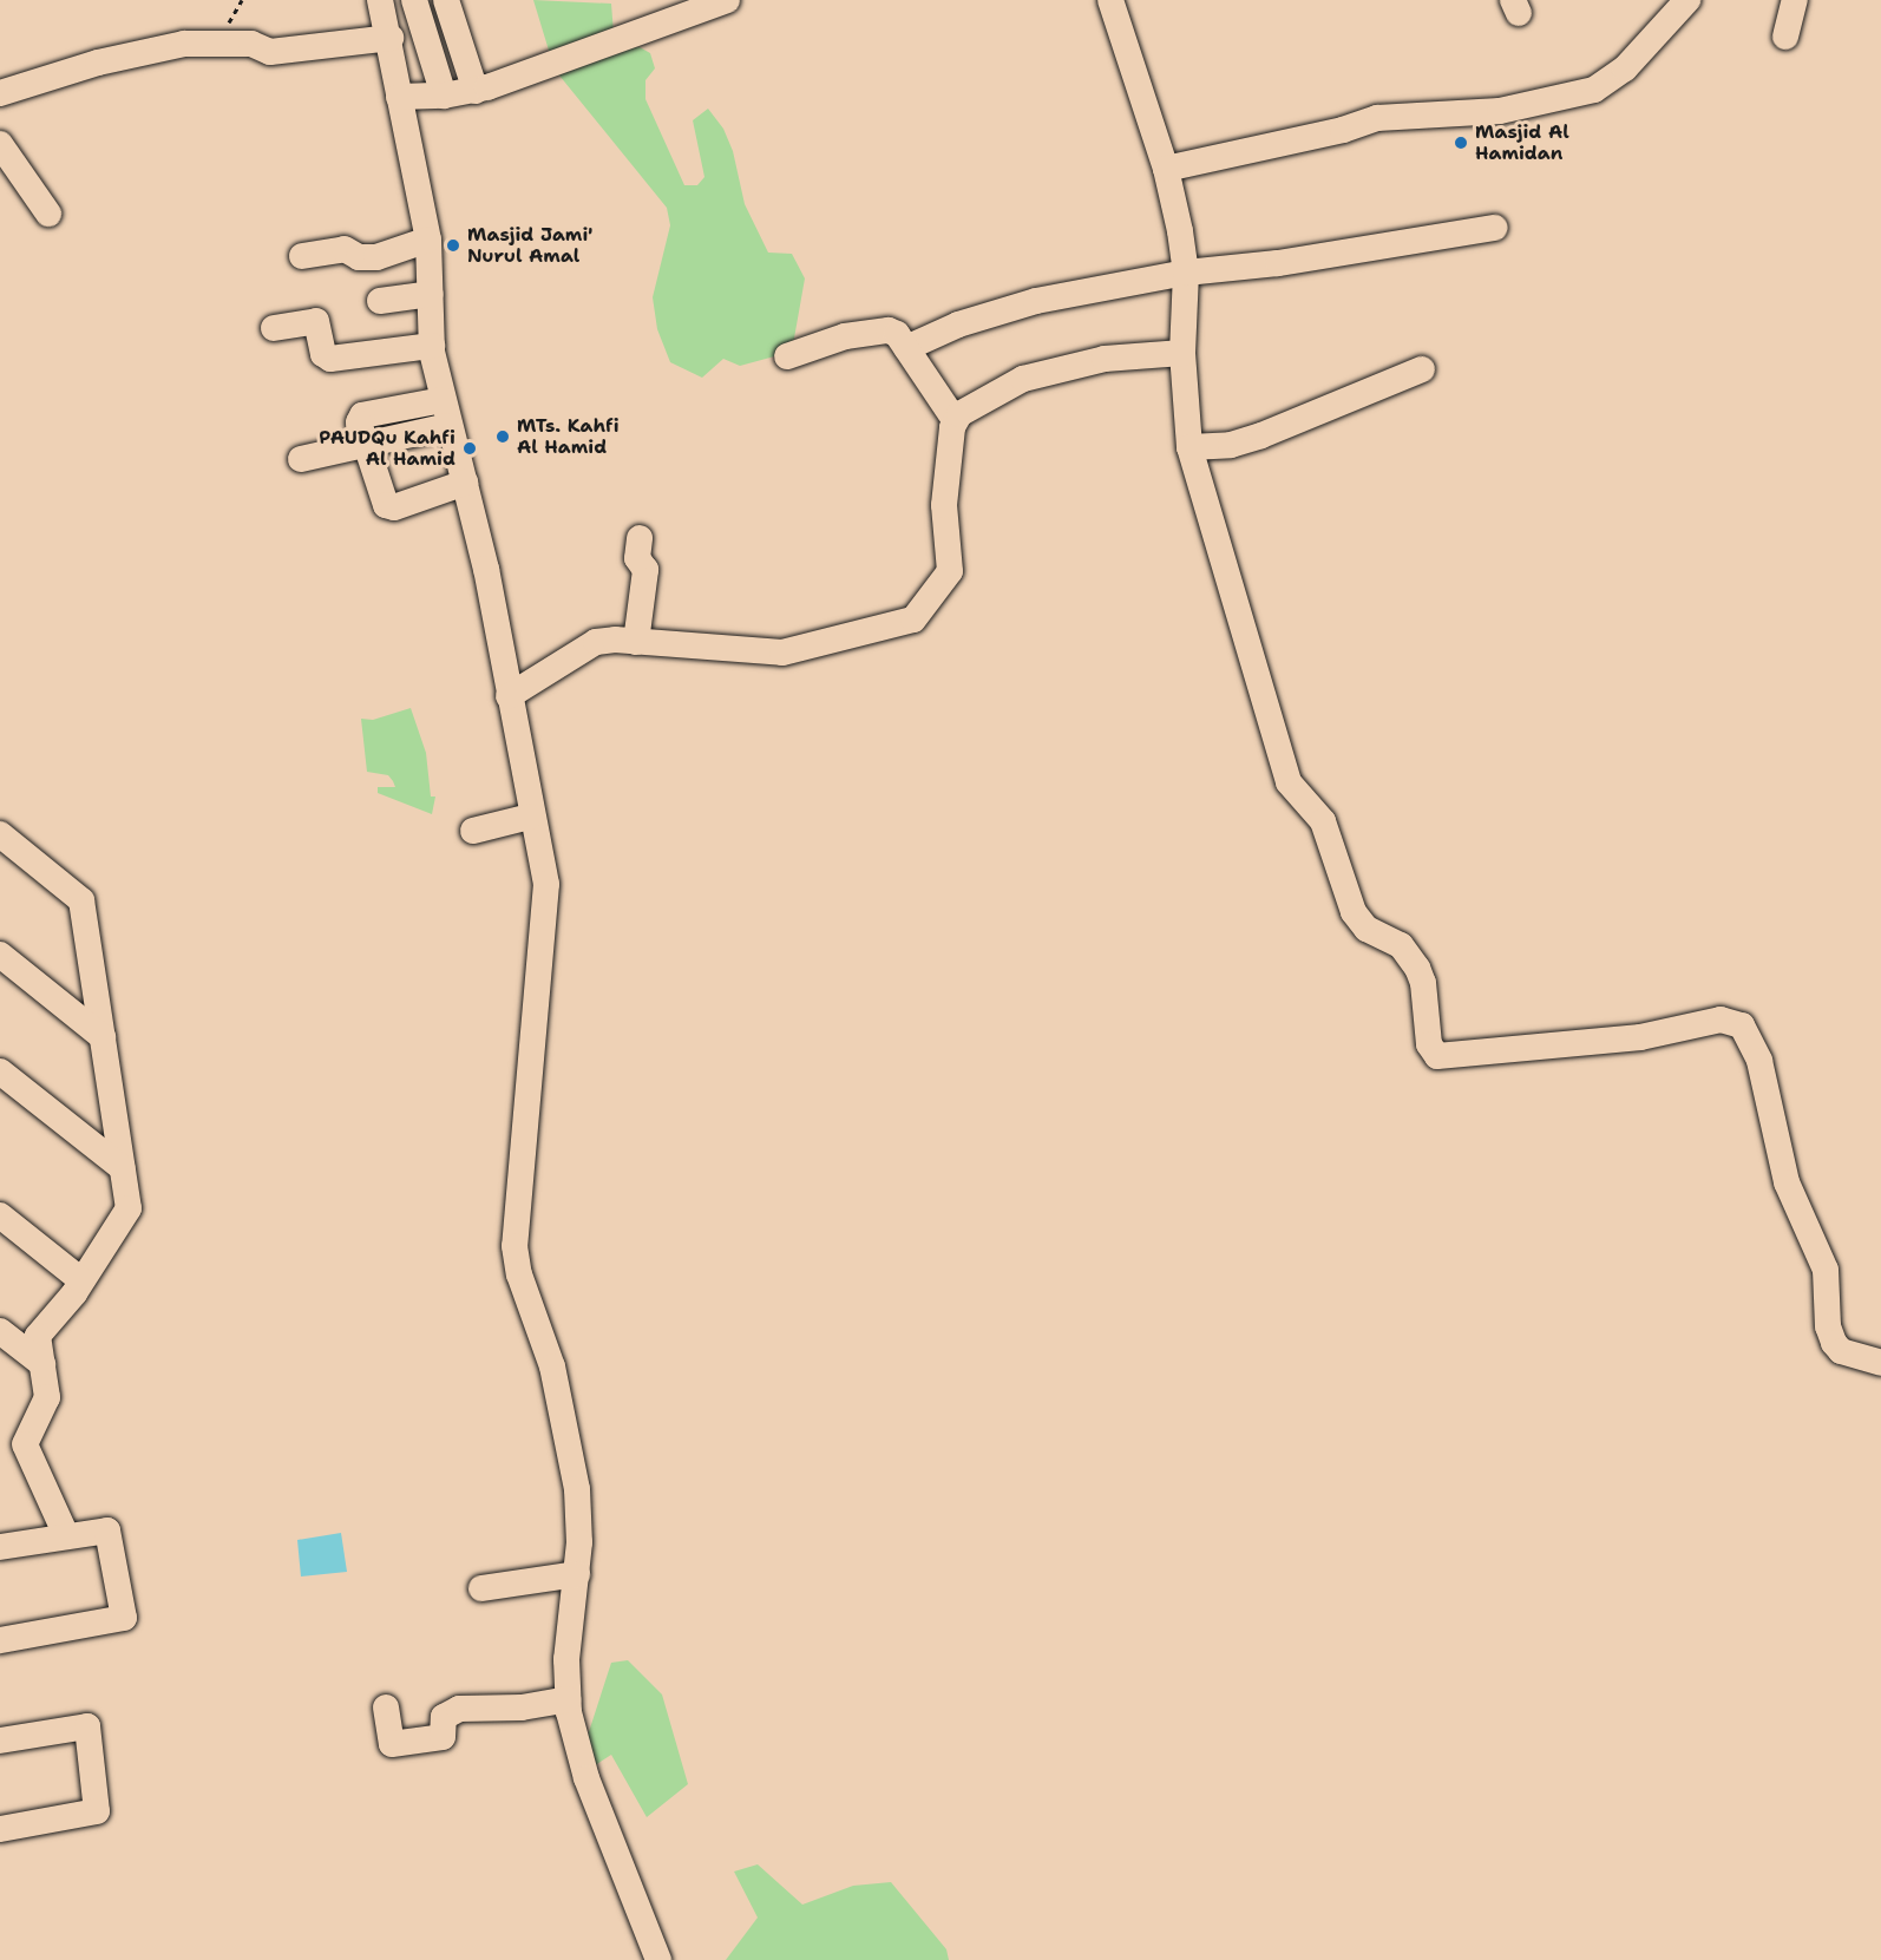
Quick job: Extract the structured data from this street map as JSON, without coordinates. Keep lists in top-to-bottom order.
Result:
{
  "places": [
    "Masjid Al Hamidan",
    "Masjid Jami' Nurul Amal",
    "MTs. Kahfi Al Hamid",
    "PAUDQu Kahfi Al Hamid"
  ]
}
